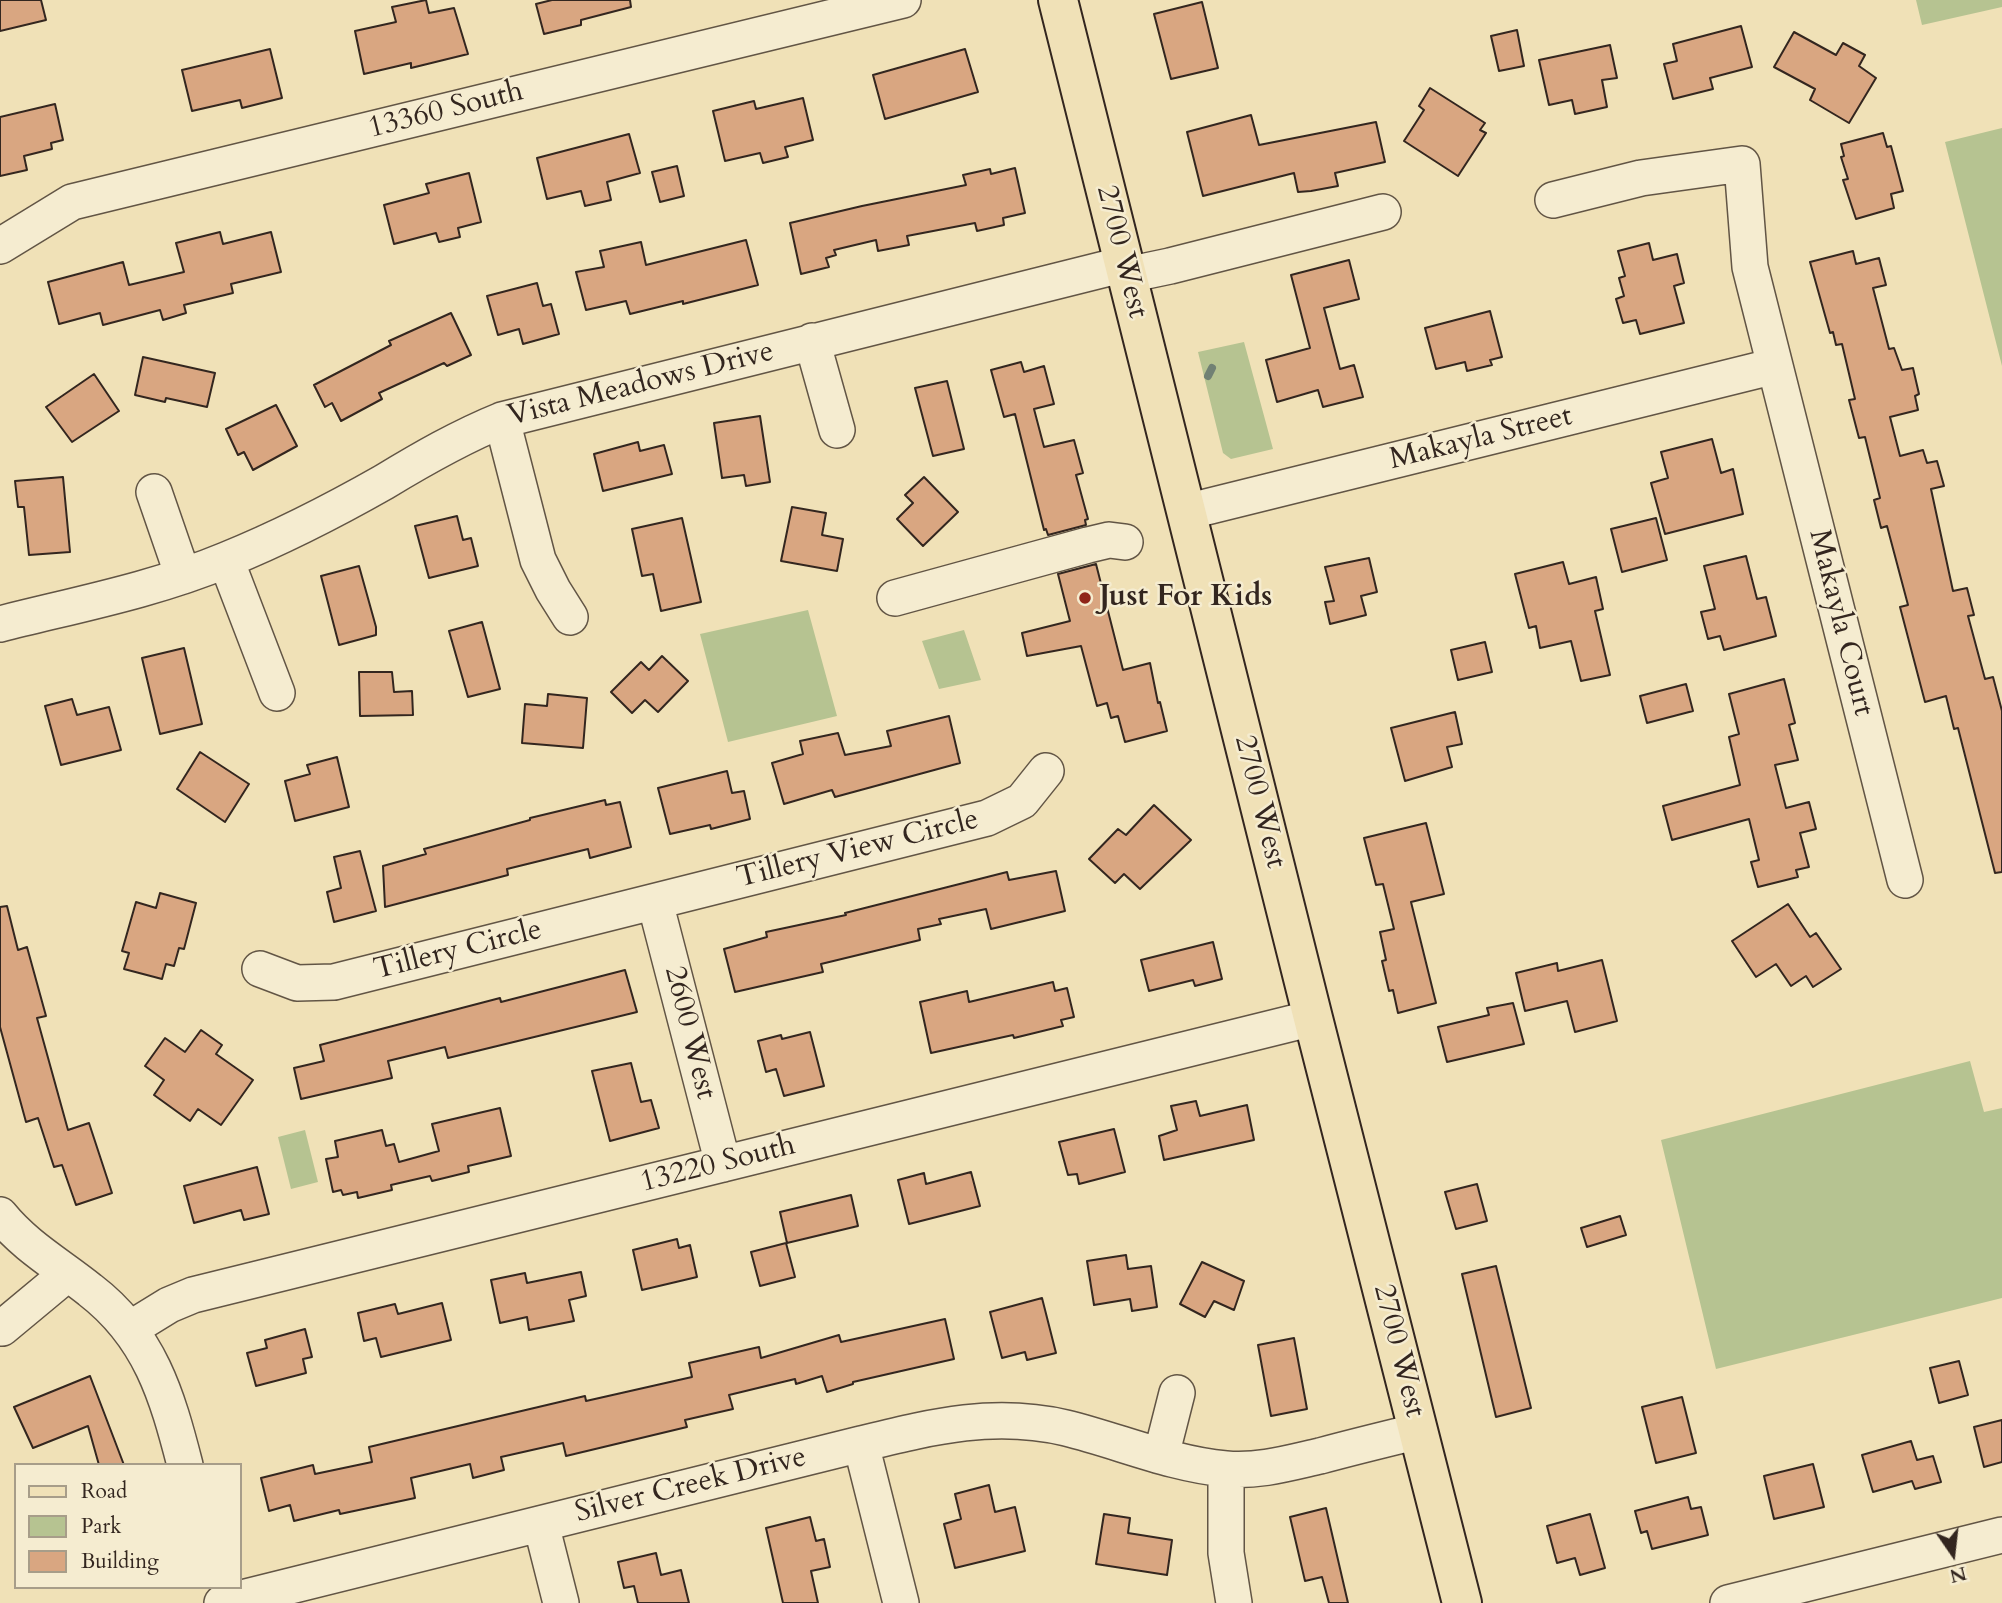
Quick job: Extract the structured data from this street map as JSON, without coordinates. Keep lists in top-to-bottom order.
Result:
{
  "streets": {
    "main road": ["2700 West"],
    "street": [
      "13360 South",
      "Vista Meadows Drive",
      "Makayla Street",
      "Makayla Court",
      "Tillery View Circle",
      "Tillery Circle",
      "2600 West",
      "13220 South",
      "Silver Creek Drive"
    ]
  },
  "crossings": [
    ["2700 West", "Vista Meadows Drive"],
    ["2700 West", "Makayla Street"],
    ["2700 West", "13220 South"],
    ["2700 West", "Silver Creek Drive"],
    ["Makayla Street", "Makayla Court"],
    ["Tillery View Circle", "Tillery Circle"],
    ["Tillery View Circle", "2600 West"],
    ["Tillery Circle", "2600 West"],
    ["2600 West", "13220 South"]
  ],
  "places": ["Just For Kids"],
  "legend": ["Road", "Park", "Building"],
  "north": "bottom"
}
